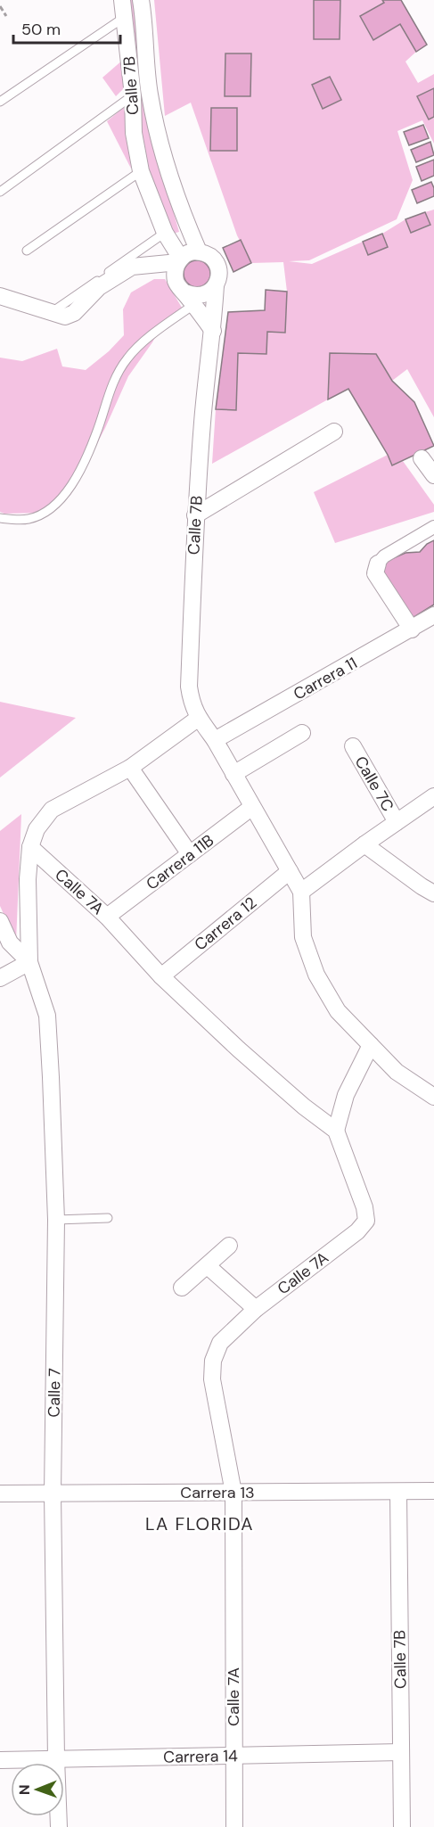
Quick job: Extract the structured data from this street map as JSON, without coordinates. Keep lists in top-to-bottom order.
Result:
{
  "streets": {
    "street": [
      "Calle 7B",
      "Carrera 11",
      "Calle 7C",
      "Carrera 11B",
      "Calle 7A",
      "Carrera 12",
      "Calle 7",
      "Carrera 13",
      "Carrera 14"
    ]
  },
  "crossings": [
    ["Calle 7B", "Carrera 11"],
    ["Calle 7B", "Carrera 11B"],
    ["Calle 7B", "Carrera 12"],
    ["Calle 7B", "Carrera 13"],
    ["Calle 7B", "Carrera 14"],
    ["Carrera 11B", "Calle 7A"],
    ["Calle 7A", "Carrera 12"],
    ["Calle 7A", "Carrera 13"],
    ["Calle 7A", "Carrera 14"],
    ["Calle 7", "Carrera 13"],
    ["Calle 7", "Carrera 14"]
  ],
  "districts": ["LA FLORIDA"],
  "scale_bar": "50 m",
  "north": "left"
}
